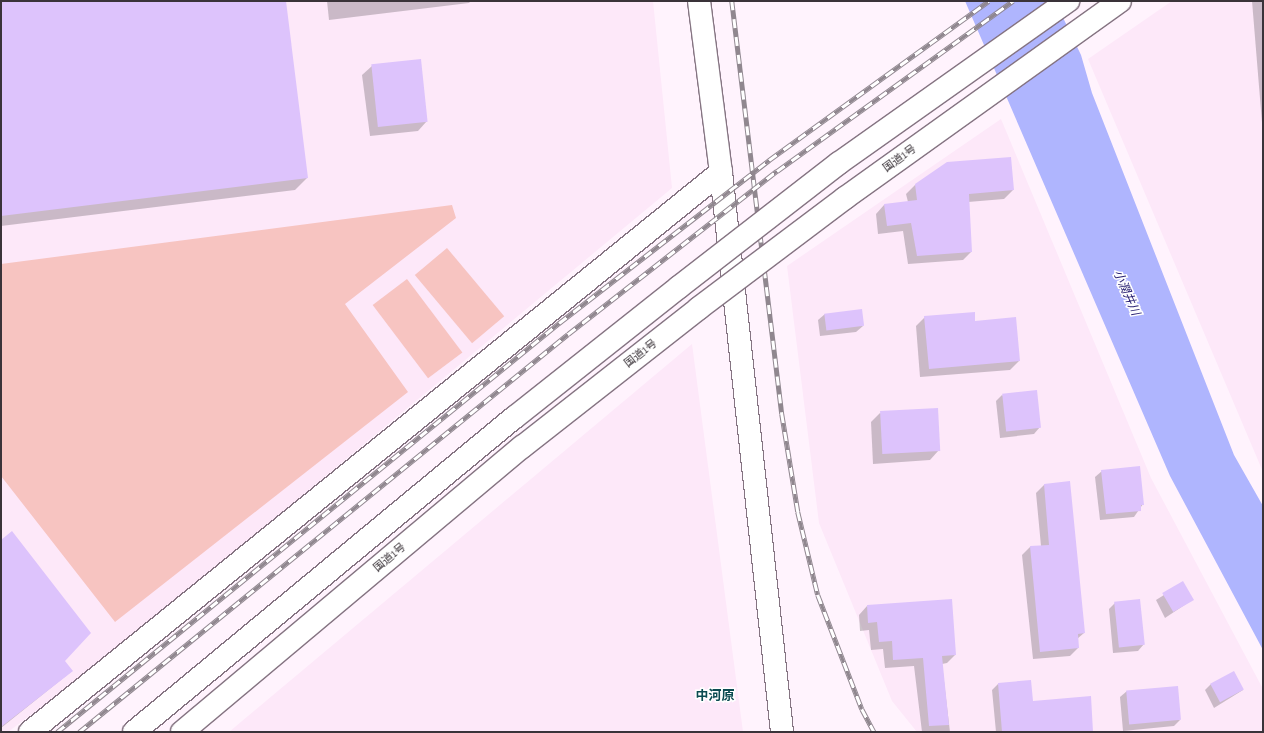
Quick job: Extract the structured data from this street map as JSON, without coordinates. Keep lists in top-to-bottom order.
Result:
{
  "streets": {
    "main road": ["国道1号"]
  },
  "districts": ["中河原"],
  "water": ["小潤井川"]
}
